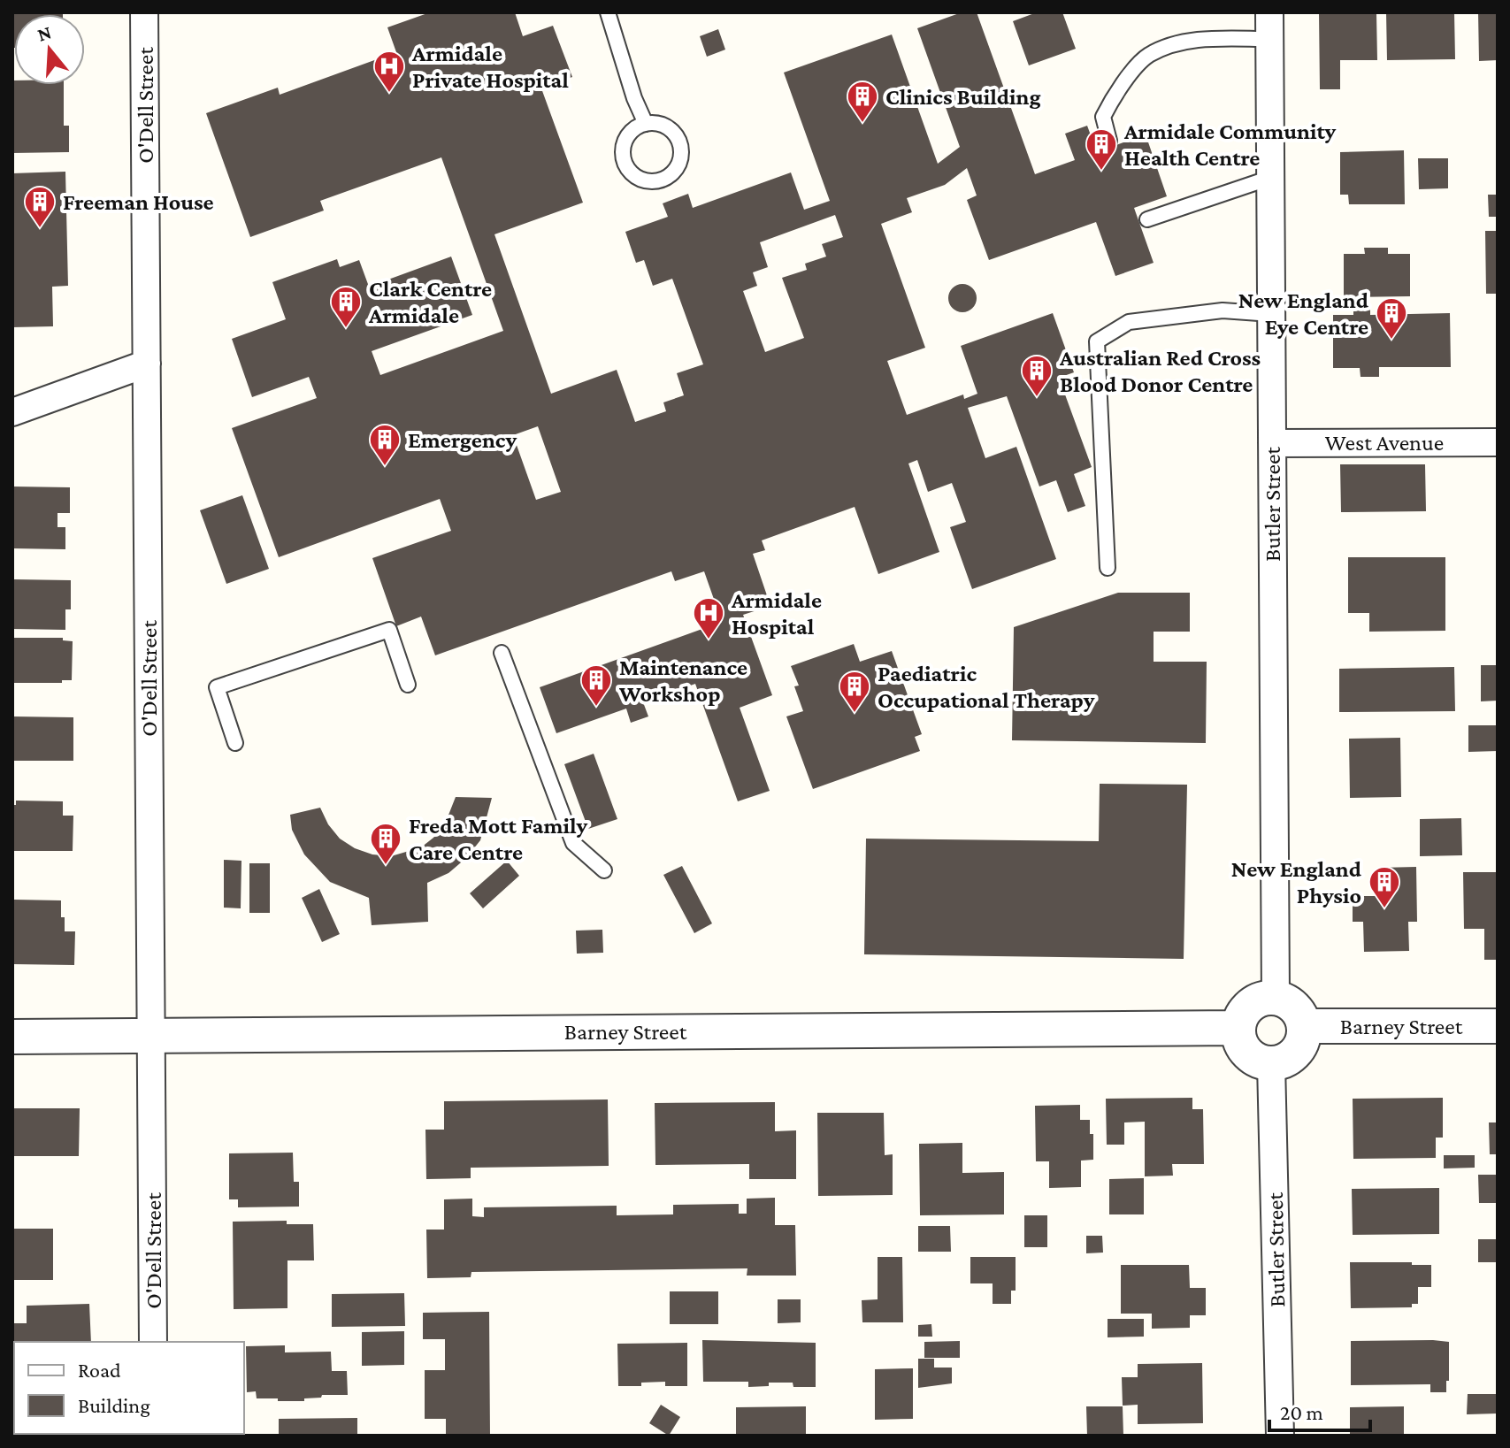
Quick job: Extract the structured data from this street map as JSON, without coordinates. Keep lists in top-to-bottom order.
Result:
{
  "streets": {
    "street": [
      "O'Dell Street",
      "West Avenue",
      "Butler Street",
      "Barney Street"
    ]
  },
  "crossings": [
    ["O'Dell Street", "Barney Street"],
    ["West Avenue", "Butler Street"],
    ["Butler Street", "Barney Street"]
  ],
  "places": {
    "hospital": ["Armidale Private Hospital", "Armidale Hospital"],
    "building": [
      "Clinics Building",
      "Armidale Community Health Centre",
      "Freeman House",
      "Clark Centre Armidale",
      "New England Eye Centre",
      "Australian Red Cross Blood Donor Centre",
      "Emergency",
      "Maintenance Workshop",
      "Paediatric Occupational Therapy",
      "Freda Mott Family Care Centre",
      "New England Physio"
    ]
  },
  "legend": ["Road", "Building"],
  "scale_bar": "20 m",
  "north": "top"
}
